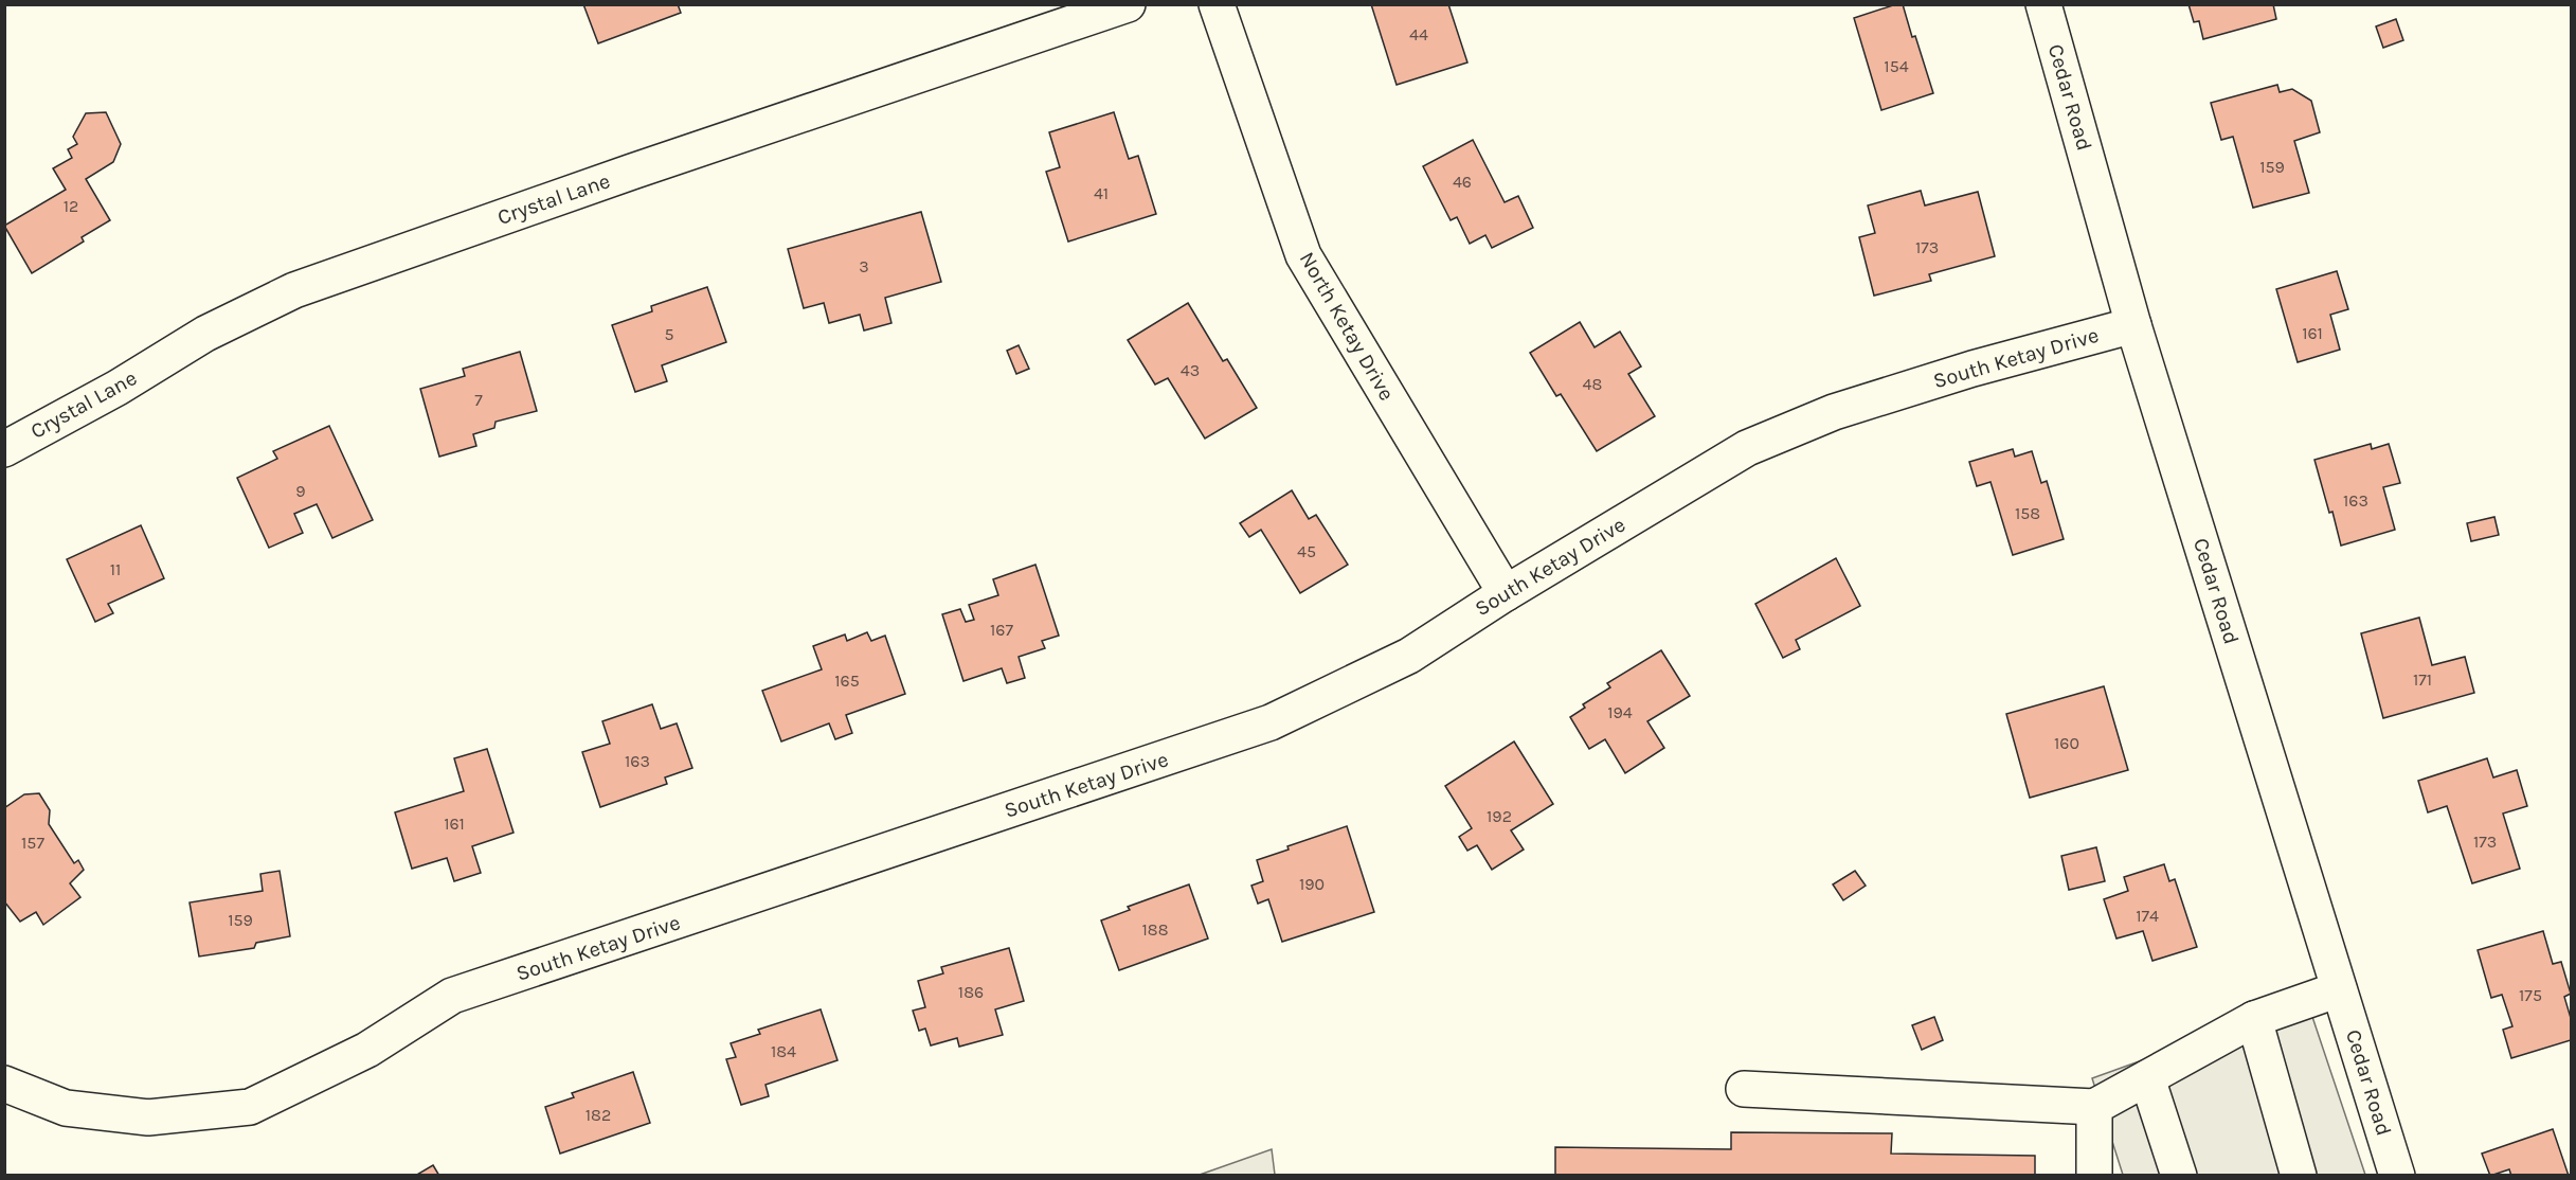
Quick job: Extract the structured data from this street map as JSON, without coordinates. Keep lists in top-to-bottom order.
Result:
{
  "streets": {
    "street": [
      "Cedar Road",
      "Crystal Lane",
      "North Ketay Drive",
      "South Ketay Drive"
    ]
  },
  "crossings": [
    ["Cedar Road", "South Ketay Drive"],
    ["North Ketay Drive", "South Ketay Drive"]
  ],
  "house_numbers": [
    "44",
    "154",
    "159",
    "46",
    "41",
    "12",
    "173",
    "3",
    "161",
    "5",
    "43",
    "48",
    "7",
    "9",
    "163",
    "158",
    "45",
    "11",
    "167",
    "171",
    "165",
    "194",
    "160",
    "163",
    "192",
    "161",
    "173",
    "157",
    "190",
    "174",
    "159",
    "188",
    "186",
    "175",
    "184",
    "182"
  ]
}
